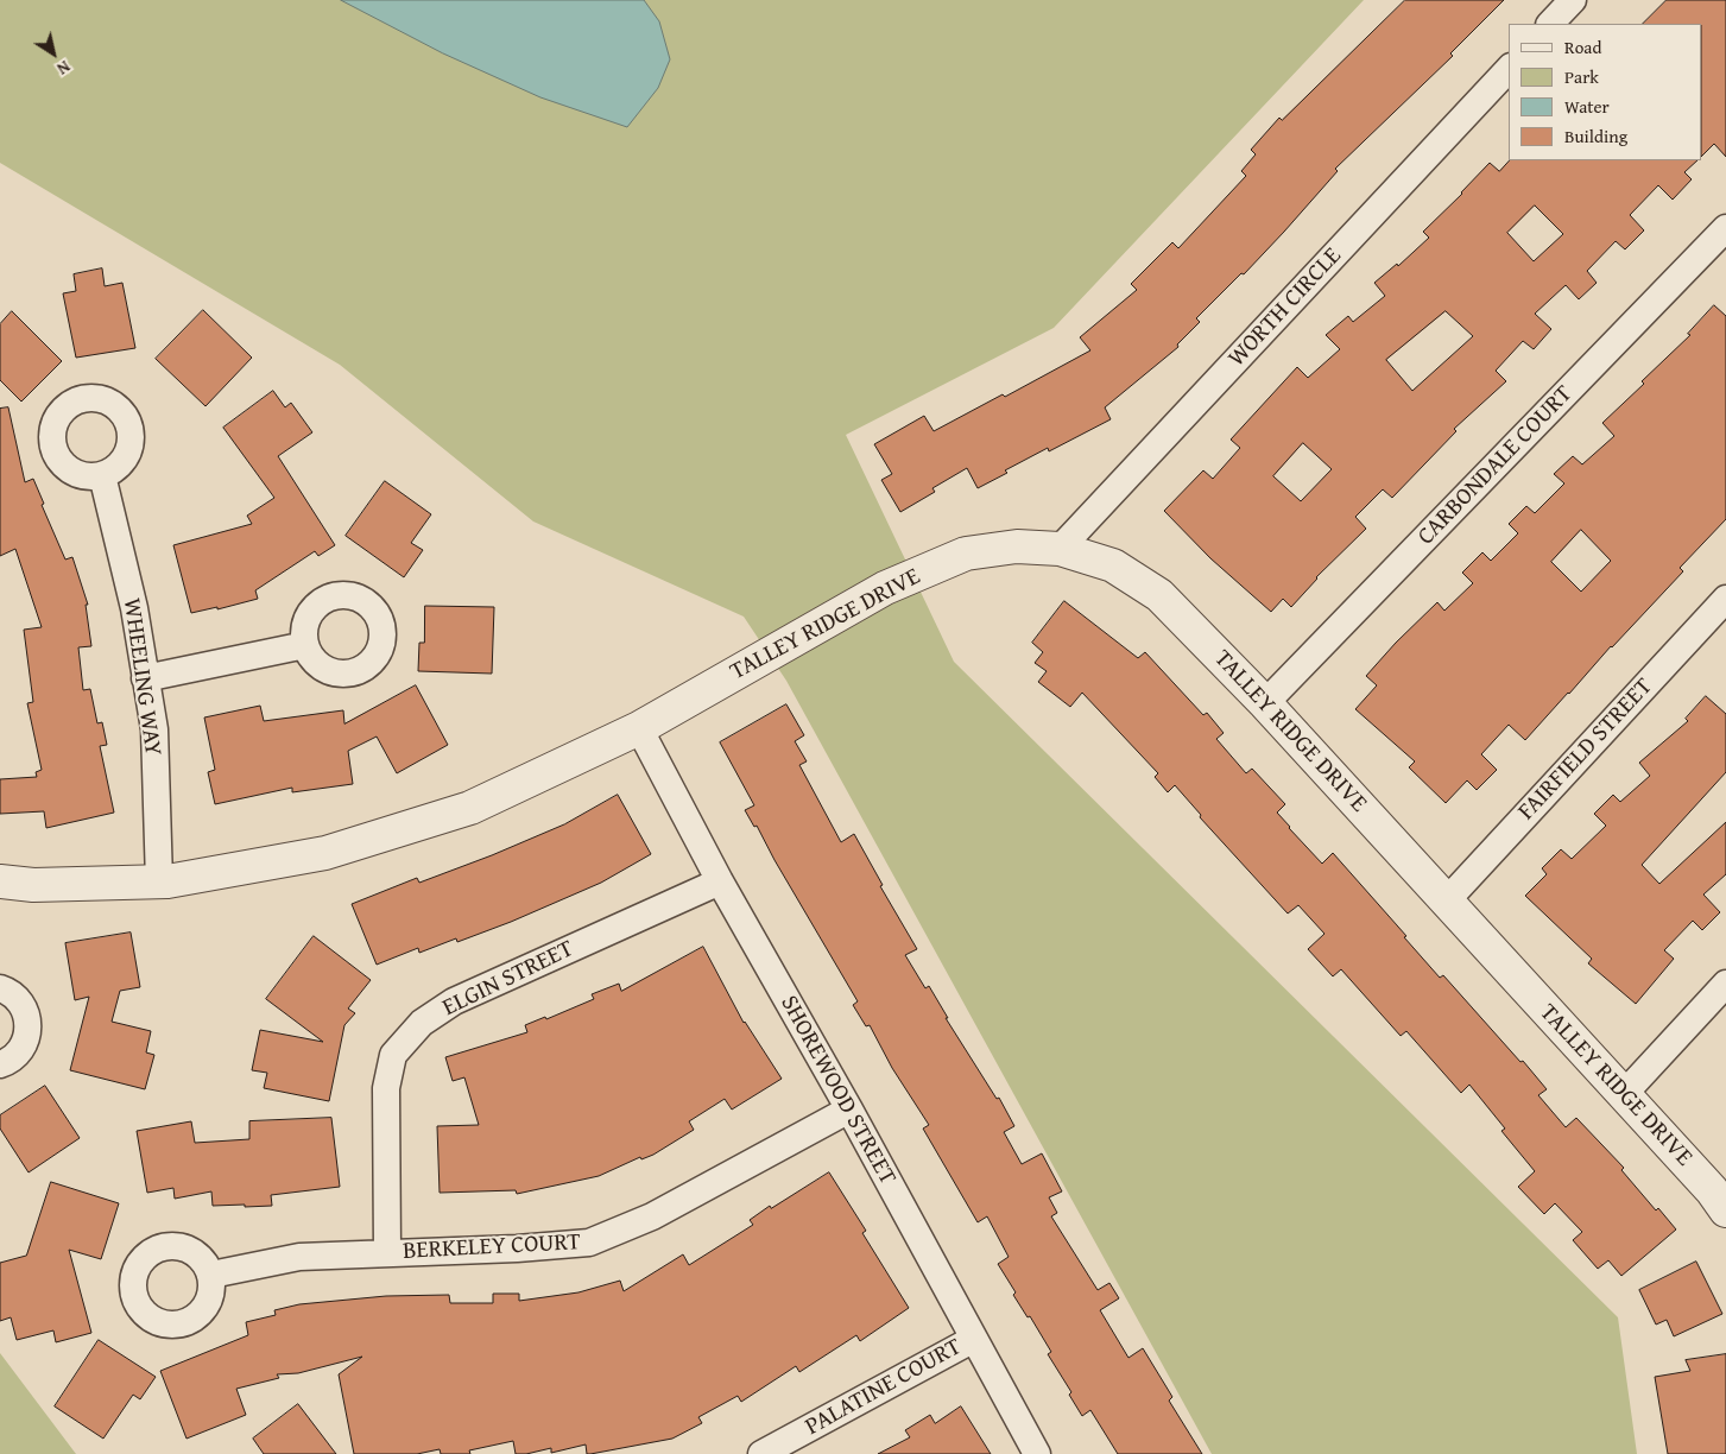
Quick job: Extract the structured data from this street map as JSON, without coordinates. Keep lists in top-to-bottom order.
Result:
{
  "streets": {
    "street": [
      "WORTH CIRCLE",
      "CARBONDALE COURT",
      "TALLEY RIDGE DRIVE",
      "WHEELING WAY",
      "FAIRFIELD STREET",
      "ELGIN STREET",
      "SHOREWOOD STREET",
      "BERKELEY COURT",
      "PALATINE COURT"
    ]
  },
  "crossings": [
    ["WORTH CIRCLE", "TALLEY RIDGE DRIVE"],
    ["CARBONDALE COURT", "TALLEY RIDGE DRIVE"],
    ["TALLEY RIDGE DRIVE", "WHEELING WAY"],
    ["TALLEY RIDGE DRIVE", "FAIRFIELD STREET"],
    ["TALLEY RIDGE DRIVE", "SHOREWOOD STREET"],
    ["ELGIN STREET", "SHOREWOOD STREET"],
    ["ELGIN STREET", "BERKELEY COURT"],
    ["SHOREWOOD STREET", "BERKELEY COURT"],
    ["SHOREWOOD STREET", "PALATINE COURT"]
  ],
  "legend": [
    "Road",
    "Park",
    "Water",
    "Building"
  ],
  "north": "bottom right"
}
